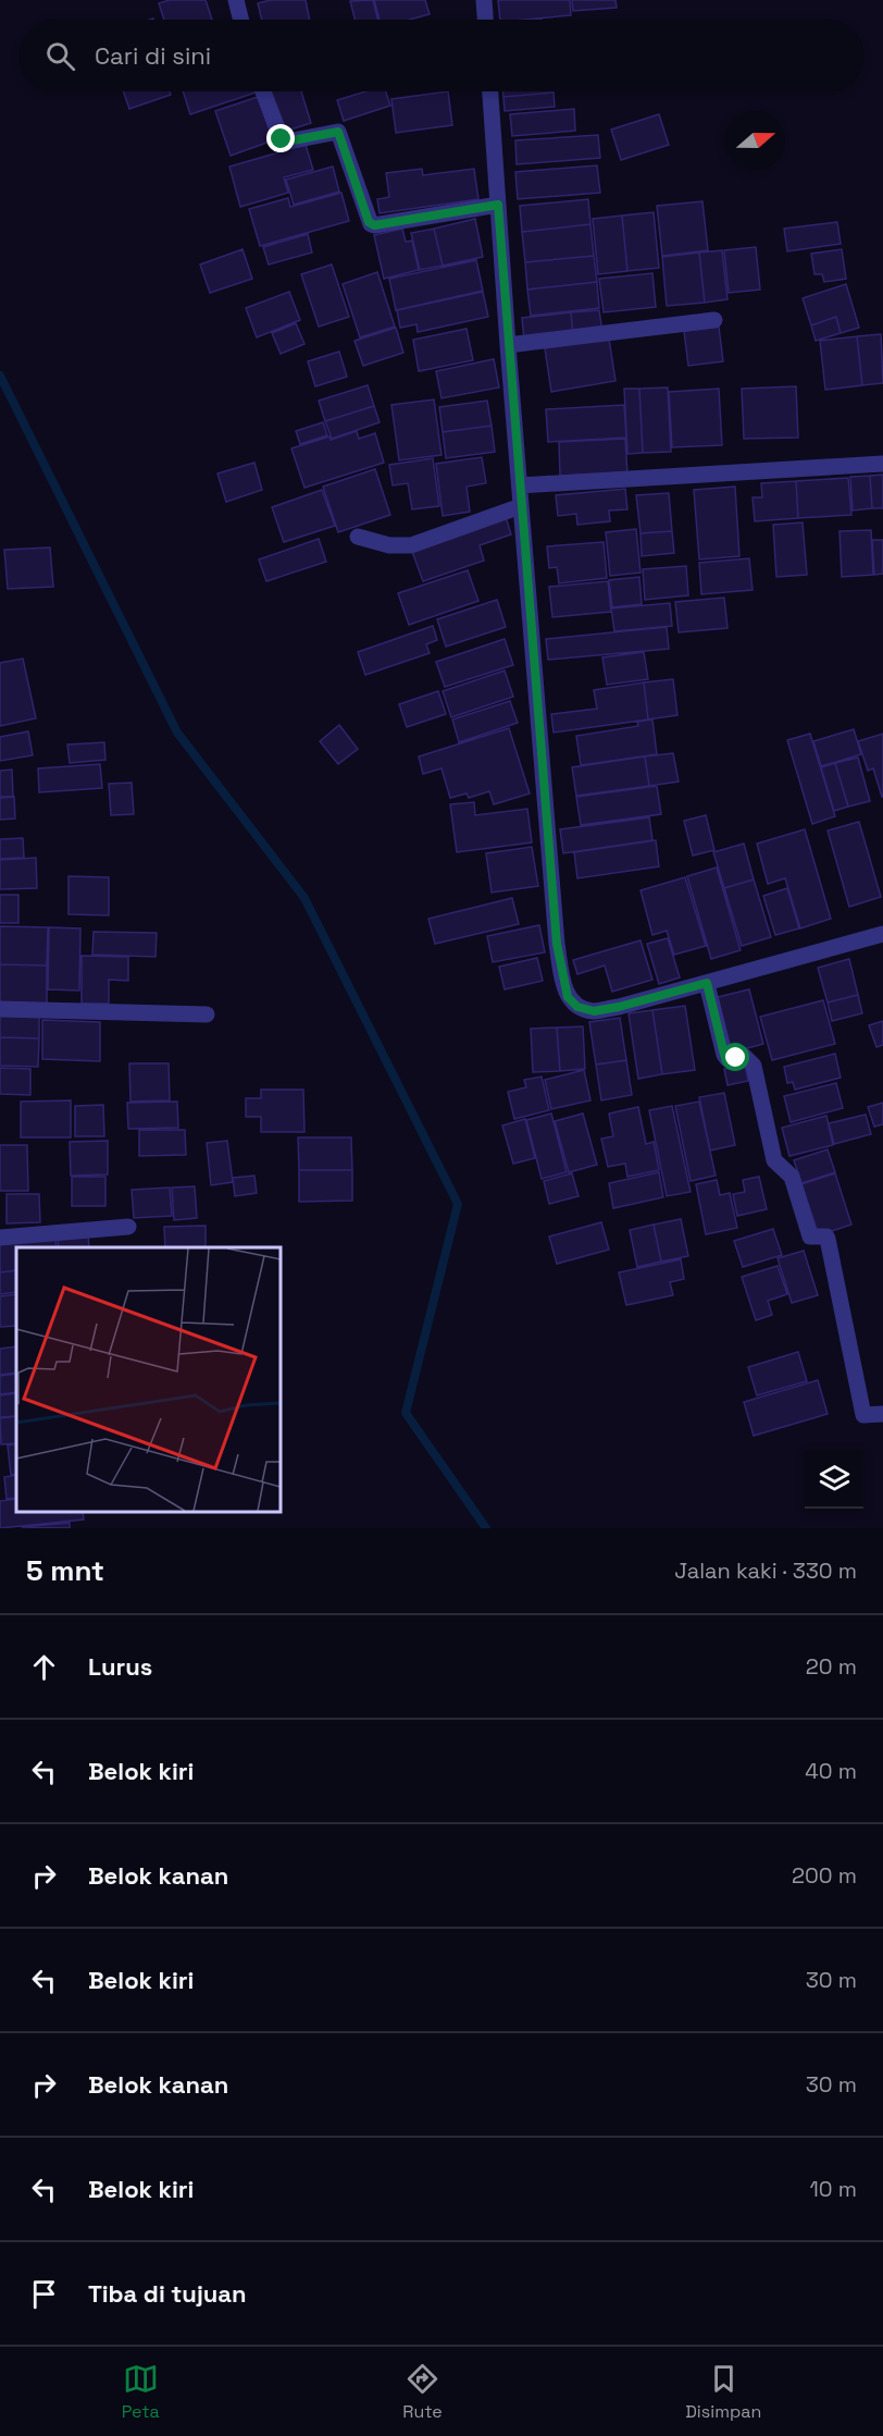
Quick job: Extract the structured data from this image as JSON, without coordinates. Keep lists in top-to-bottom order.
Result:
{
  "north": "right",
  "page": {
    "search": "Cari di sini",
    "heading": ["5 mnt", "Jalan kaki · 330 m"],
    "list": [
      ["Lurus", "20 m"],
      ["Belok kiri", "40 m"],
      ["Belok kanan", "200 m"],
      ["Belok kiri", "30 m"],
      ["Belok kanan", "30 m"],
      ["Belok kiri", "10 m"],
      "Tiba di tujuan"
    ],
    "nav": ["Peta", "Rute", "Disimpan"]
  }
}
